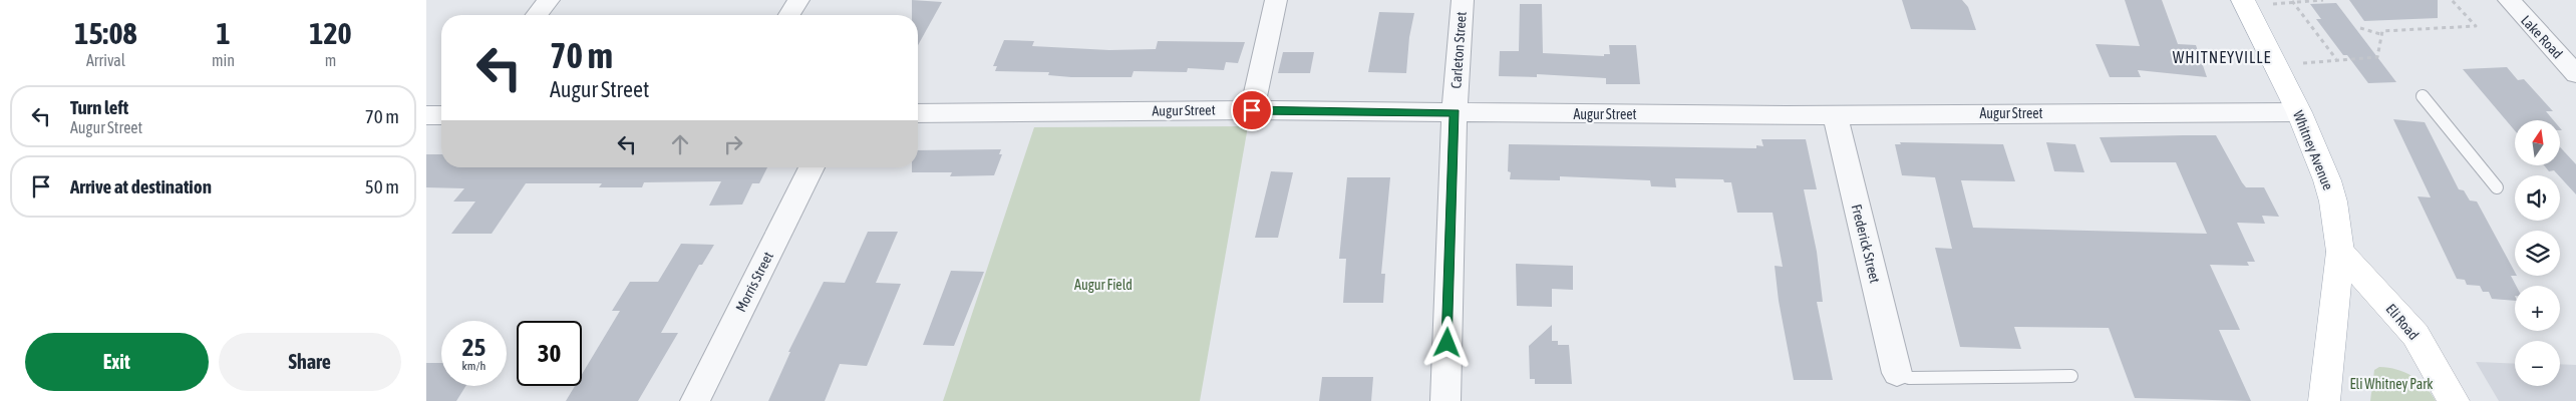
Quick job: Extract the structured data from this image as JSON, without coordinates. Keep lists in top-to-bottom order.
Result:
{
  "streets": {
    "main road": ["Whitney Avenue", "Eli Road"],
    "street": [
      "Lake Road",
      "Carleton Street",
      "Augur Street",
      "Frederick Street",
      "Morris Street"
    ]
  },
  "crossings": [
    ["Carleton Street", "Augur Street"],
    ["Augur Street", "Whitney Avenue"],
    ["Augur Street", "Frederick Street"],
    ["Whitney Avenue", "Eli Road"]
  ],
  "districts": ["WHITNEYVILLE"],
  "parks": ["Augur Field", "Eli Whitney Park"],
  "north": "top",
  "page": {
    "eta": [
      "15:08",
      "Arrival",
      "1",
      "min",
      "120",
      "m"
    ],
    "turn": ["70 m", "Augur Street"],
    "list": [
      {
        "name": "Turn left",
        "note": "Augur Street",
        "value": "70 m"
      },
      {
        "name": "Arrive at destination",
        "value": "50 m"
      }
    ],
    "map_buttons": ["+", "−"],
    "speed": "25 km/h",
    "limit": "30",
    "buttons": ["Exit", "Share"]
  }
}
